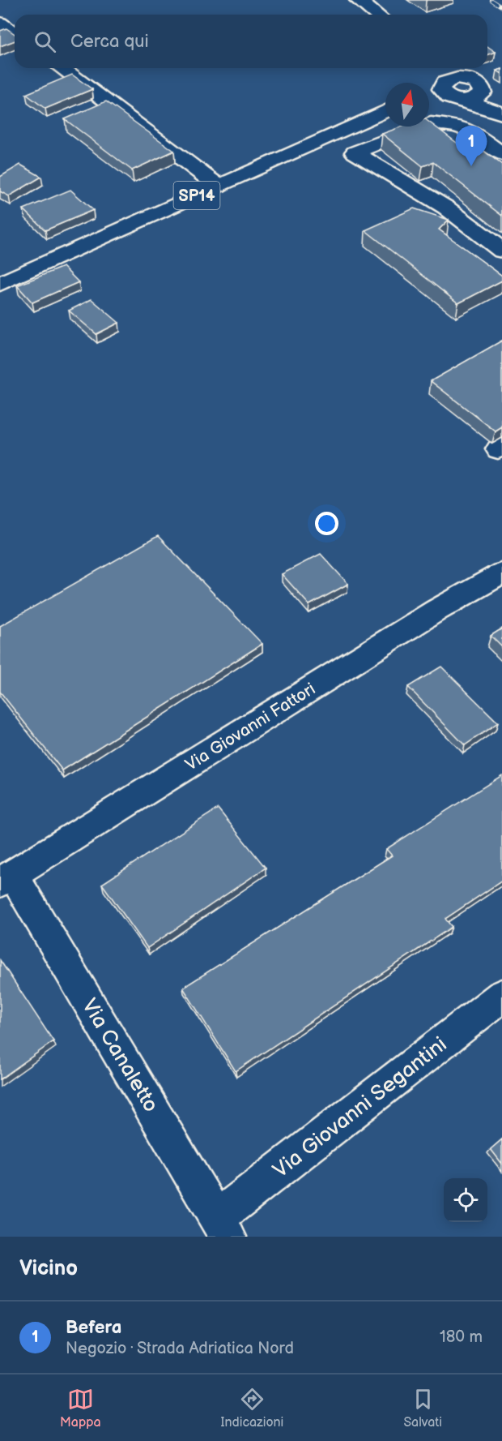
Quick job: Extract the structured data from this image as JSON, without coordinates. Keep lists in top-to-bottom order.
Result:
{
  "streets": {
    "street": [
      "SP14",
      "Via Giovanni Fattori",
      "Via Canaletto",
      "Via Giovanni Segantini"
    ]
  },
  "crossings": [
    ["Via Giovanni Fattori", "Via Canaletto"],
    ["Via Canaletto", "Via Giovanni Segantini"]
  ],
  "north": "top",
  "page": {
    "search": "Cerca qui",
    "pins": "1",
    "heading": "Vicino",
    "list": [
      {
        "mark": "1",
        "name": "Befera",
        "note": "Negozio · Strada Adriatica Nord",
        "value": "180 m"
      }
    ],
    "nav": ["Mappa", "Indicazioni", "Salvati"]
  }
}
